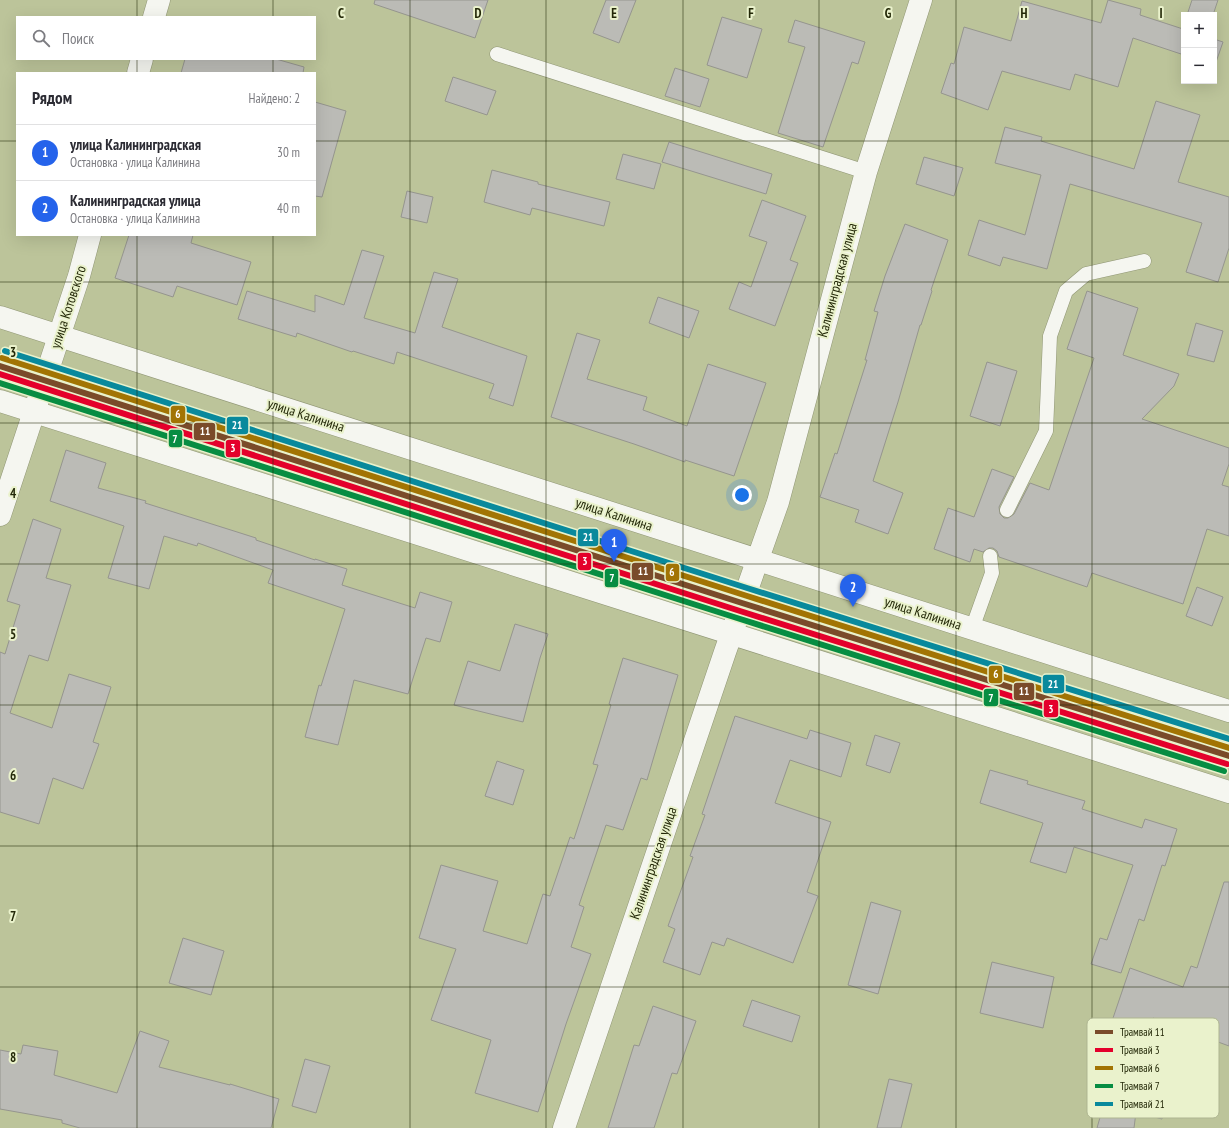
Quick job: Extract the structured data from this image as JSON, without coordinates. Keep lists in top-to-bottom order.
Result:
{
  "streets": {
    "street": ["Калининградская улица", "улица Котовского", "улица Калинина"]
  },
  "crossings": [
    ["Калининградская улица", "улица Калинина"],
    ["улица Котовского", "улица Калинина"]
  ],
  "lines": [
    "tram line 21",
    "tram line 6",
    "tram line 11",
    "tram line 3",
    "tram line 7"
  ],
  "legend": [
    "Трамвай 11",
    "Трамвай 3",
    "Трамвай 6",
    "Трамвай 7",
    "Трамвай 21"
  ],
  "page": {
    "map_buttons": ["+", "−"],
    "search": "Поиск",
    "heading": ["Рядом", "Найдено: 2"],
    "list": [
      {
        "mark": "1",
        "name": "улица Калининградская",
        "note": "Остановка · улица Калинина",
        "value": "30 m"
      },
      {
        "mark": "2",
        "name": "Калининградская улица",
        "note": "Остановка · улица Калинина",
        "value": "40 m"
      }
    ],
    "pins": ["1", "2"]
  },
  "grid": {
    "columns": [
      "C",
      "D",
      "E",
      "F",
      "G",
      "H",
      "I"
    ],
    "rows": [
      "3",
      "4",
      "5",
      "6",
      "7",
      "8"
    ]
  }
}
